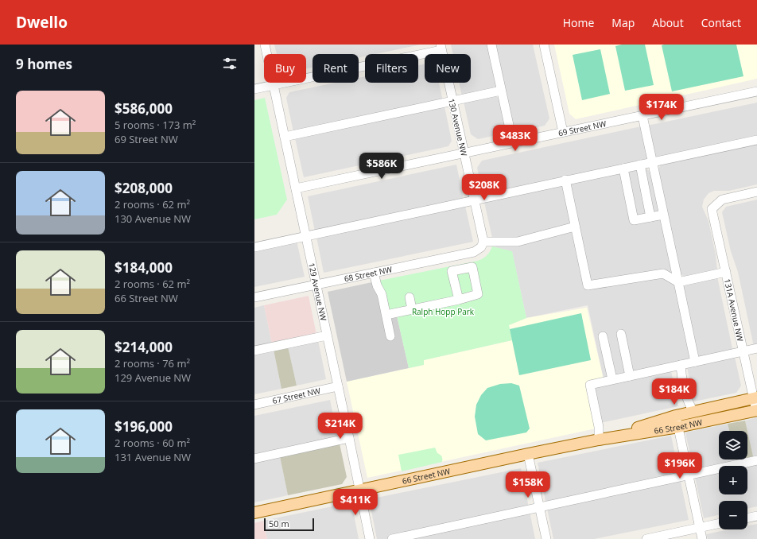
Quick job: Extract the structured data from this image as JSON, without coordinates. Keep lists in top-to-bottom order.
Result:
{
  "streets": {
    "main road": ["66 Street NW"],
    "street": [
      "130 Avenue NW",
      "69 Street NW",
      "68 Street NW",
      "129 Avenue NW",
      "131A Avenue NW",
      "67 Street NW"
    ]
  },
  "crossings": [
    ["130 Avenue NW", "69 Street NW"],
    ["130 Avenue NW", "68 Street NW"],
    ["69 Street NW", "129 Avenue NW"],
    ["68 Street NW", "129 Avenue NW"],
    ["129 Avenue NW", "67 Street NW"],
    ["129 Avenue NW", "66 Street NW"],
    ["131A Avenue NW", "66 Street NW"]
  ],
  "parks": ["Ralph Hopp Park"],
  "scale_bar": "50 m",
  "page": {
    "header": "Dwello",
    "nav": [
      "Home",
      "Map",
      "About",
      "Contact"
    ],
    "heading": "9 homes",
    "chip": [
      "Buy",
      "Rent",
      "Filters",
      "New"
    ],
    "list": [
      {
        "name": "$586,000",
        "note": "5 rooms · 173 m² · 69 Street NW"
      },
      {
        "name": "$208,000",
        "note": "2 rooms · 62 m² · 130 Avenue NW"
      },
      {
        "name": "$184,000",
        "note": "2 rooms · 62 m² · 66 Street NW"
      },
      {
        "name": "$214,000",
        "note": "2 rooms · 76 m² · 129 Avenue NW"
      },
      {
        "name": "$196,000",
        "note": "2 rooms · 60 m² · 131 Avenue NW"
      }
    ],
    "price": [
      "$174K",
      "$483K",
      "$586K",
      "$208K",
      "$184K",
      "$214K",
      "$196K",
      "$158K",
      "$411K"
    ],
    "map_buttons": ["+", "−"],
    "scale": "50 m"
  }
}
